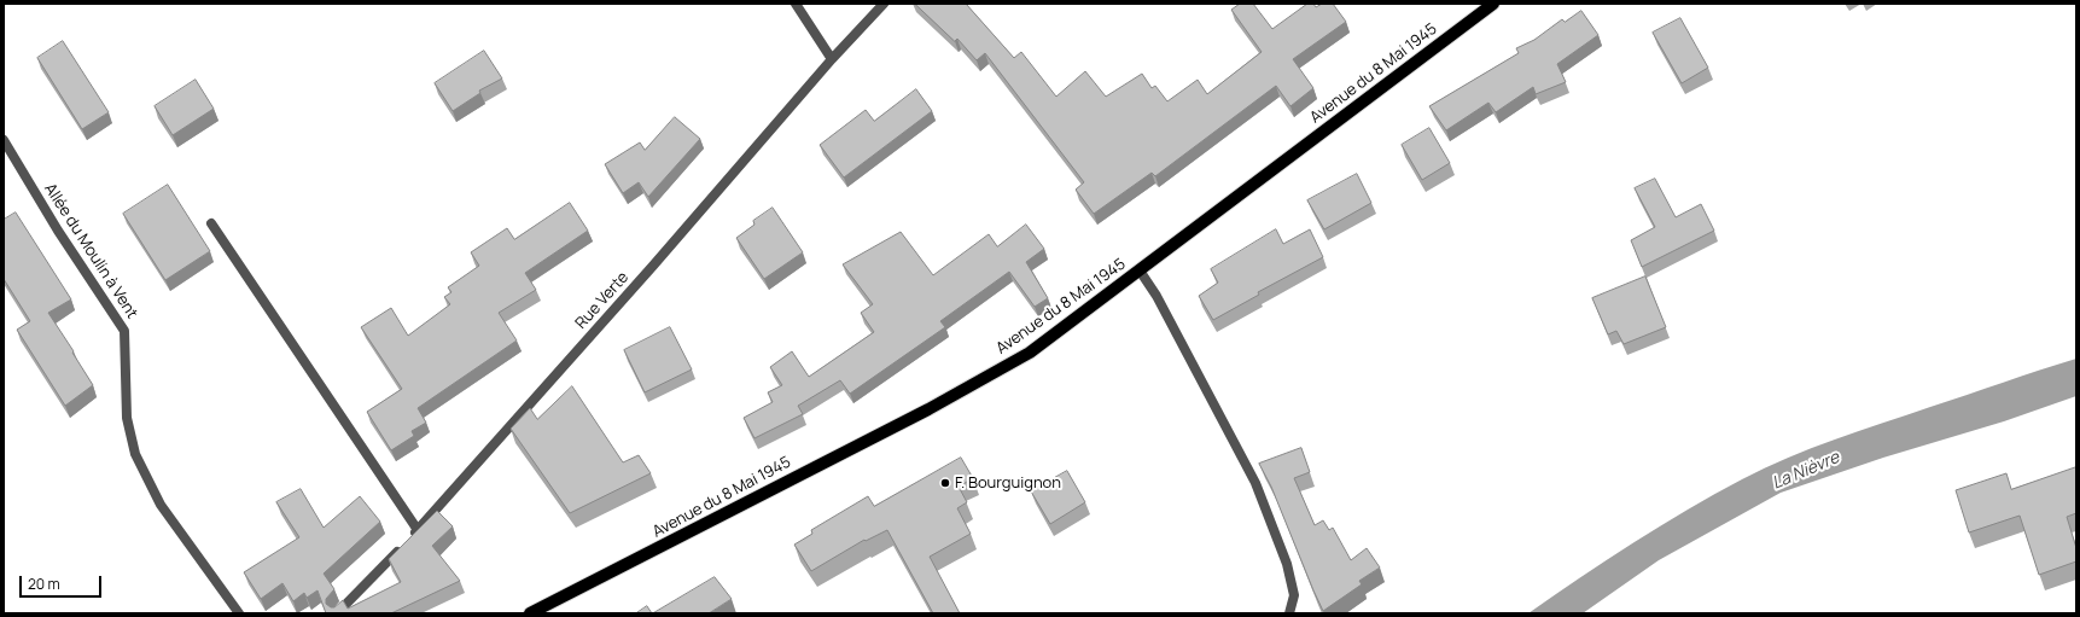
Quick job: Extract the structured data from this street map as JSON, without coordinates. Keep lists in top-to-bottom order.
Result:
{
  "streets": {
    "main road": ["Avenue du 8 Mai 1945"],
    "street": ["Allée du Moulin à Vent", "Rue Verte"]
  },
  "water": ["La Nièvre"],
  "places": ["F. Bourguignon"],
  "scale_bar": "20 m"
}
